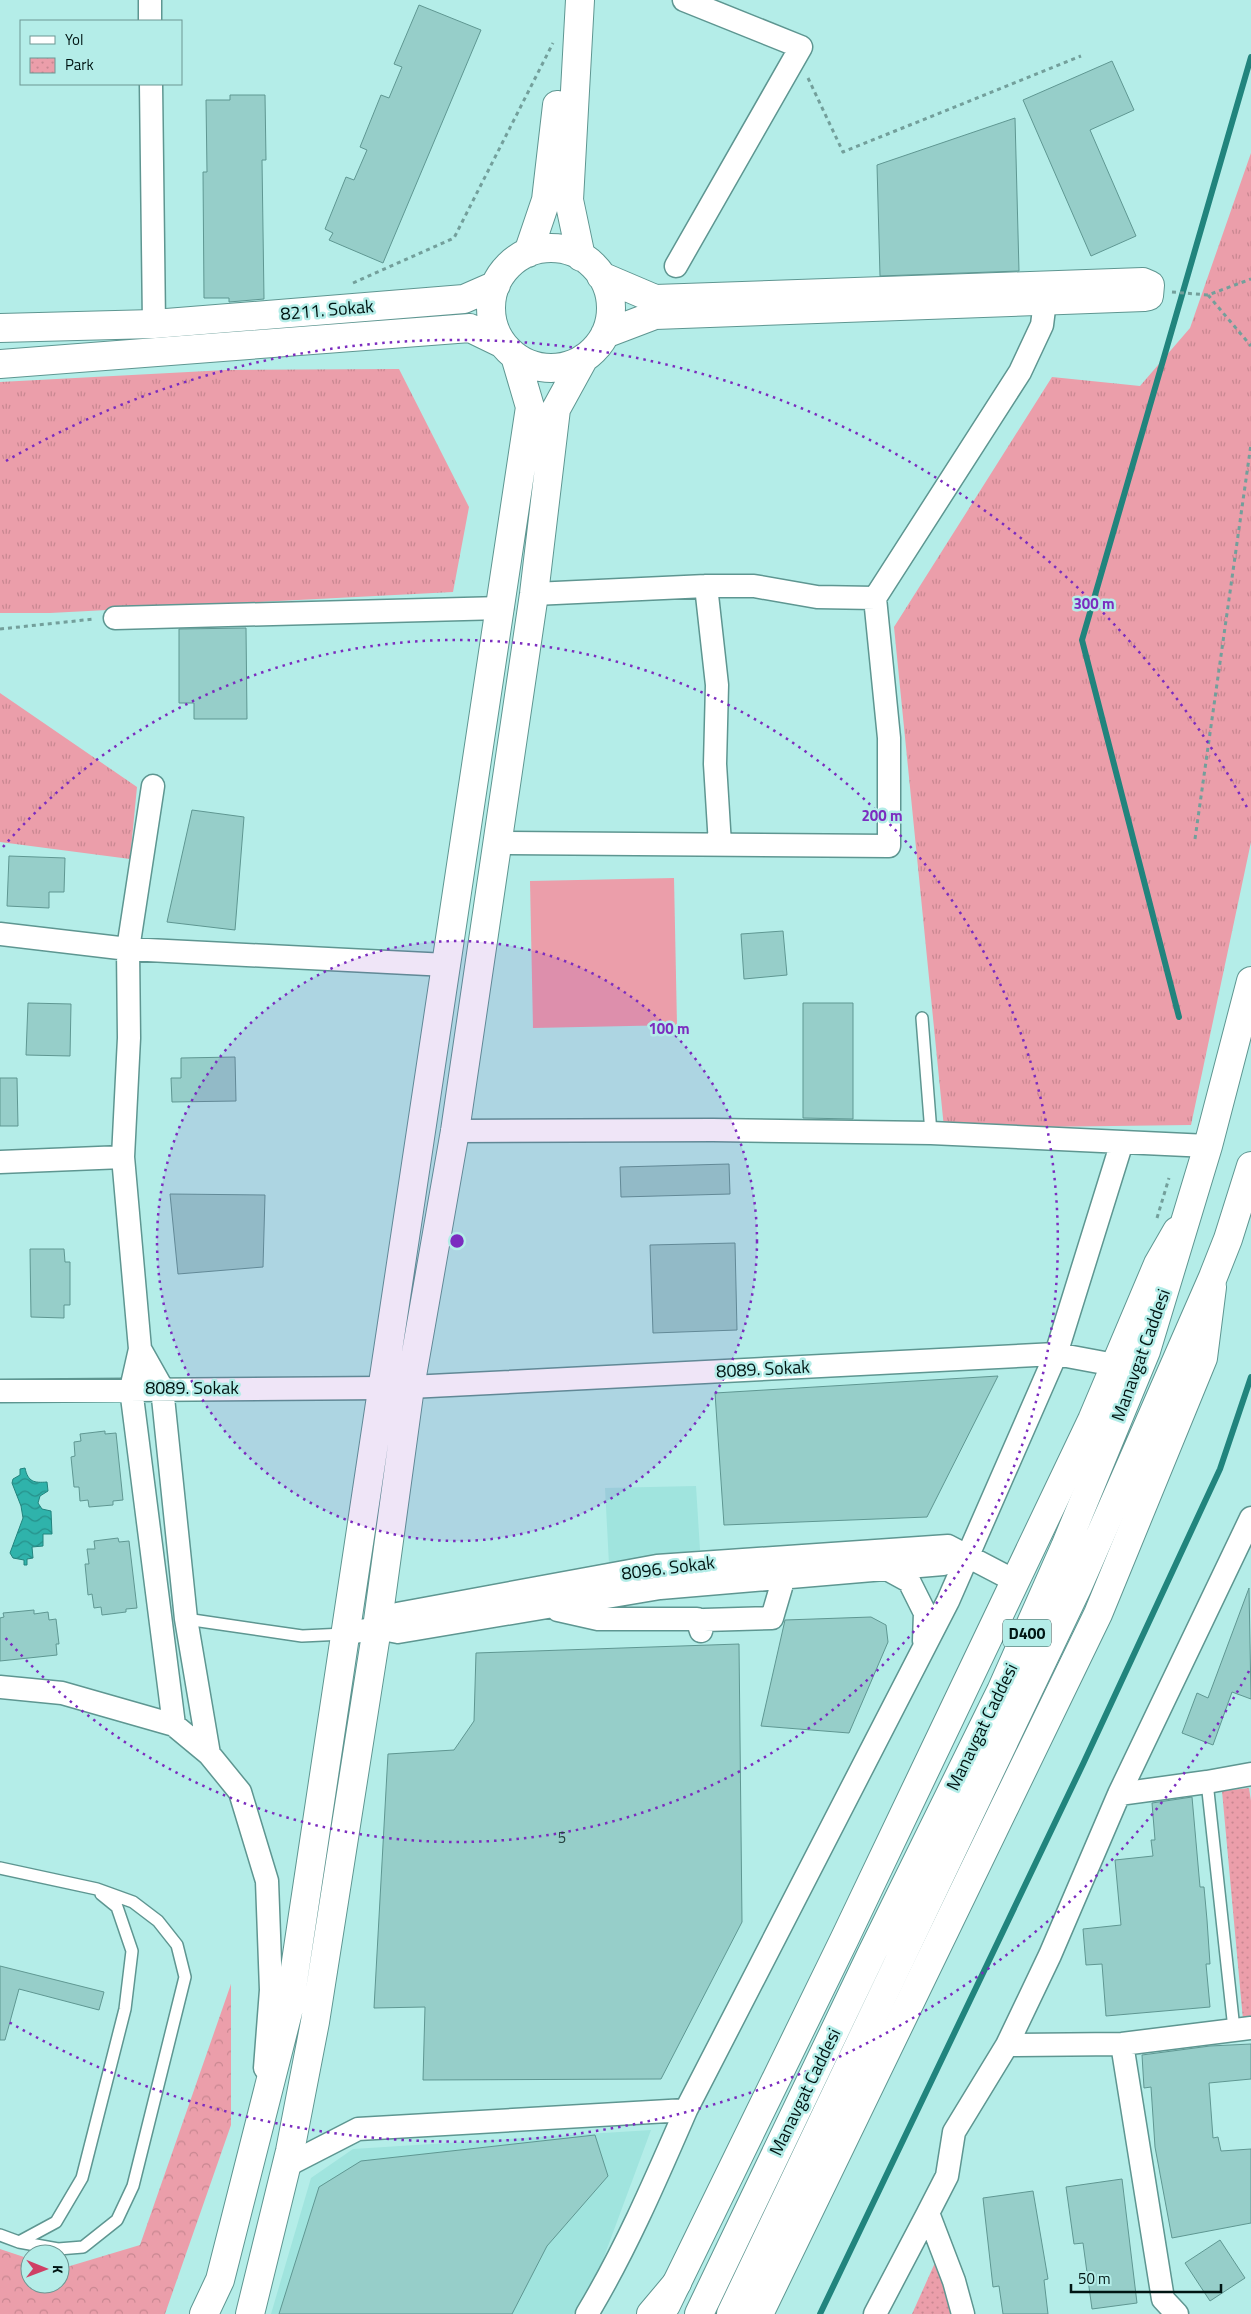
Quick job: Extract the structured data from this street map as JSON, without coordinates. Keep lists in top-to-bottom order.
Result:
{
  "streets": {
    "main road": ["8211. Sokak", "Manavgat Caddesi", "D400"],
    "street": ["8089. Sokak", "8096. Sokak"]
  },
  "house_numbers": ["5"],
  "legend": ["Yol", "Park"],
  "scale_bar": "50 m",
  "north": "right",
  "rings": ["300 m", "200 m", "100 m"]
}
